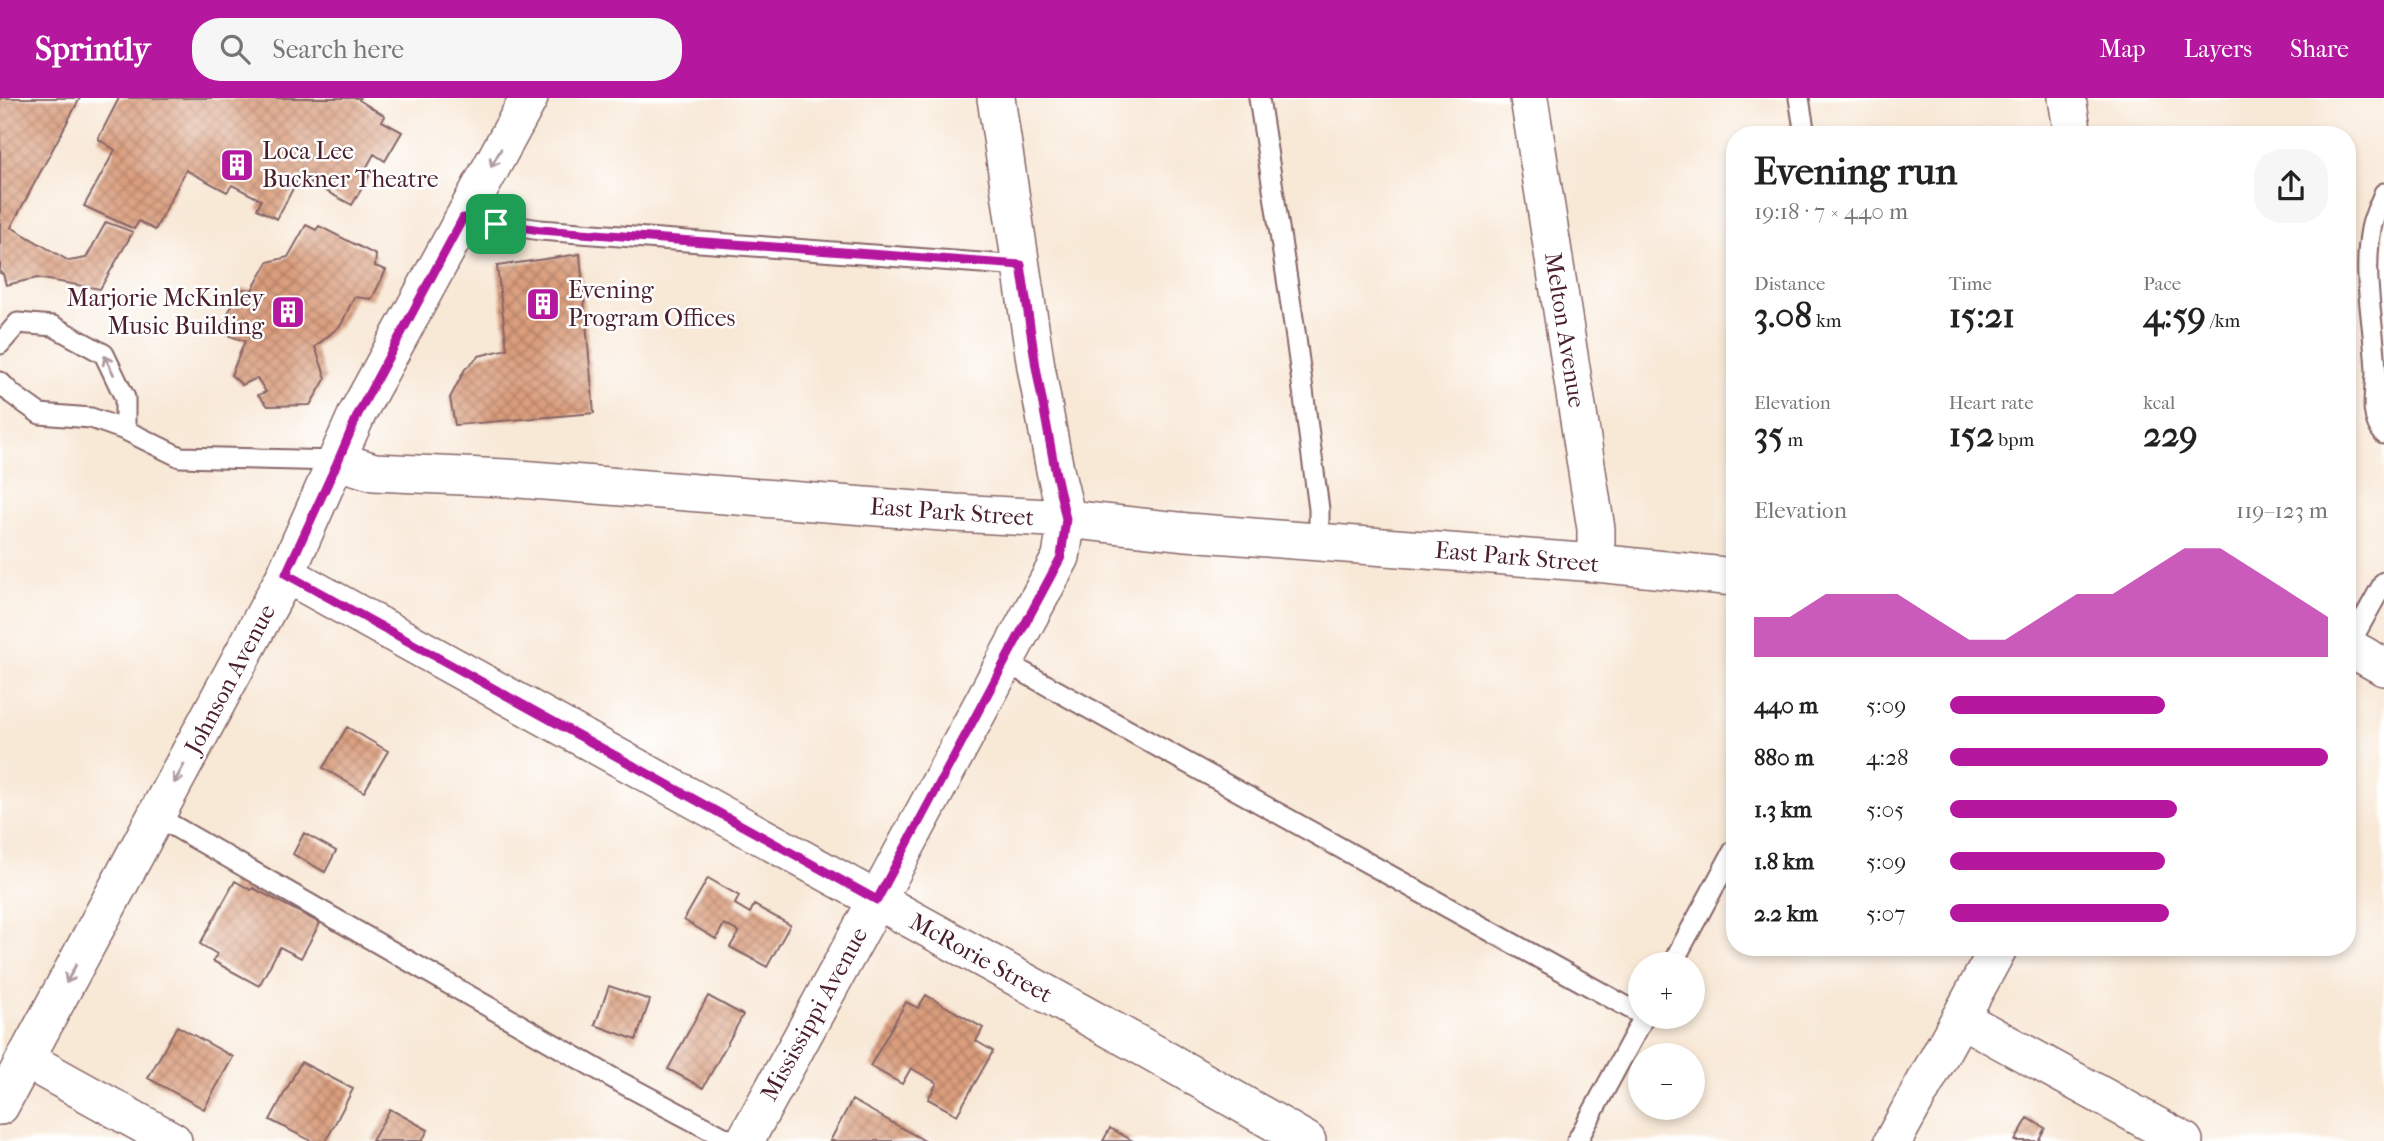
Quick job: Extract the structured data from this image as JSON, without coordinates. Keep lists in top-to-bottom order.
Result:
{
  "streets": {
    "street": [
      "Melton Avenue",
      "East Park Street",
      "Johnson Avenue",
      "McRorie Street",
      "Mississippi Avenue"
    ]
  },
  "crossings": [
    ["Melton Avenue", "East Park Street"],
    ["East Park Street", "Johnson Avenue"],
    ["East Park Street", "Mississippi Avenue"],
    ["Johnson Avenue", "McRorie Street"],
    ["McRorie Street", "Mississippi Avenue"]
  ],
  "one_way": ["Johnson Avenue"],
  "places": {
    "building": ["Loca Lee Buckner Theatre", "Evening Program Offices", "Marjorie McKinley Music Building"]
  },
  "page": {
    "header": "Sprintly",
    "search": "Search here",
    "nav": ["Map", "Layers", "Share"],
    "heading": ["Evening run", "19:18 · 7 × 440 m"],
    "stats": [
      ["Distance", "3.08 km"],
      ["Time", "15:21"],
      ["Pace", "4:59 /km"],
      ["Elevation", "35 m"],
      ["Heart rate", "152 bpm"],
      ["kcal", "229"]
    ],
    "chart": ["Elevation", "119–123 m"],
    "list": [
      {
        "name": "440 m",
        "note": "5:09"
      },
      {
        "name": "880 m",
        "note": "4:28"
      },
      {
        "name": "1.3 km",
        "note": "5:05"
      },
      {
        "name": "1.8 km",
        "note": "5:09"
      },
      {
        "name": "2.2 km",
        "note": "5:07"
      }
    ],
    "map_buttons": ["+", "−"]
  }
}
